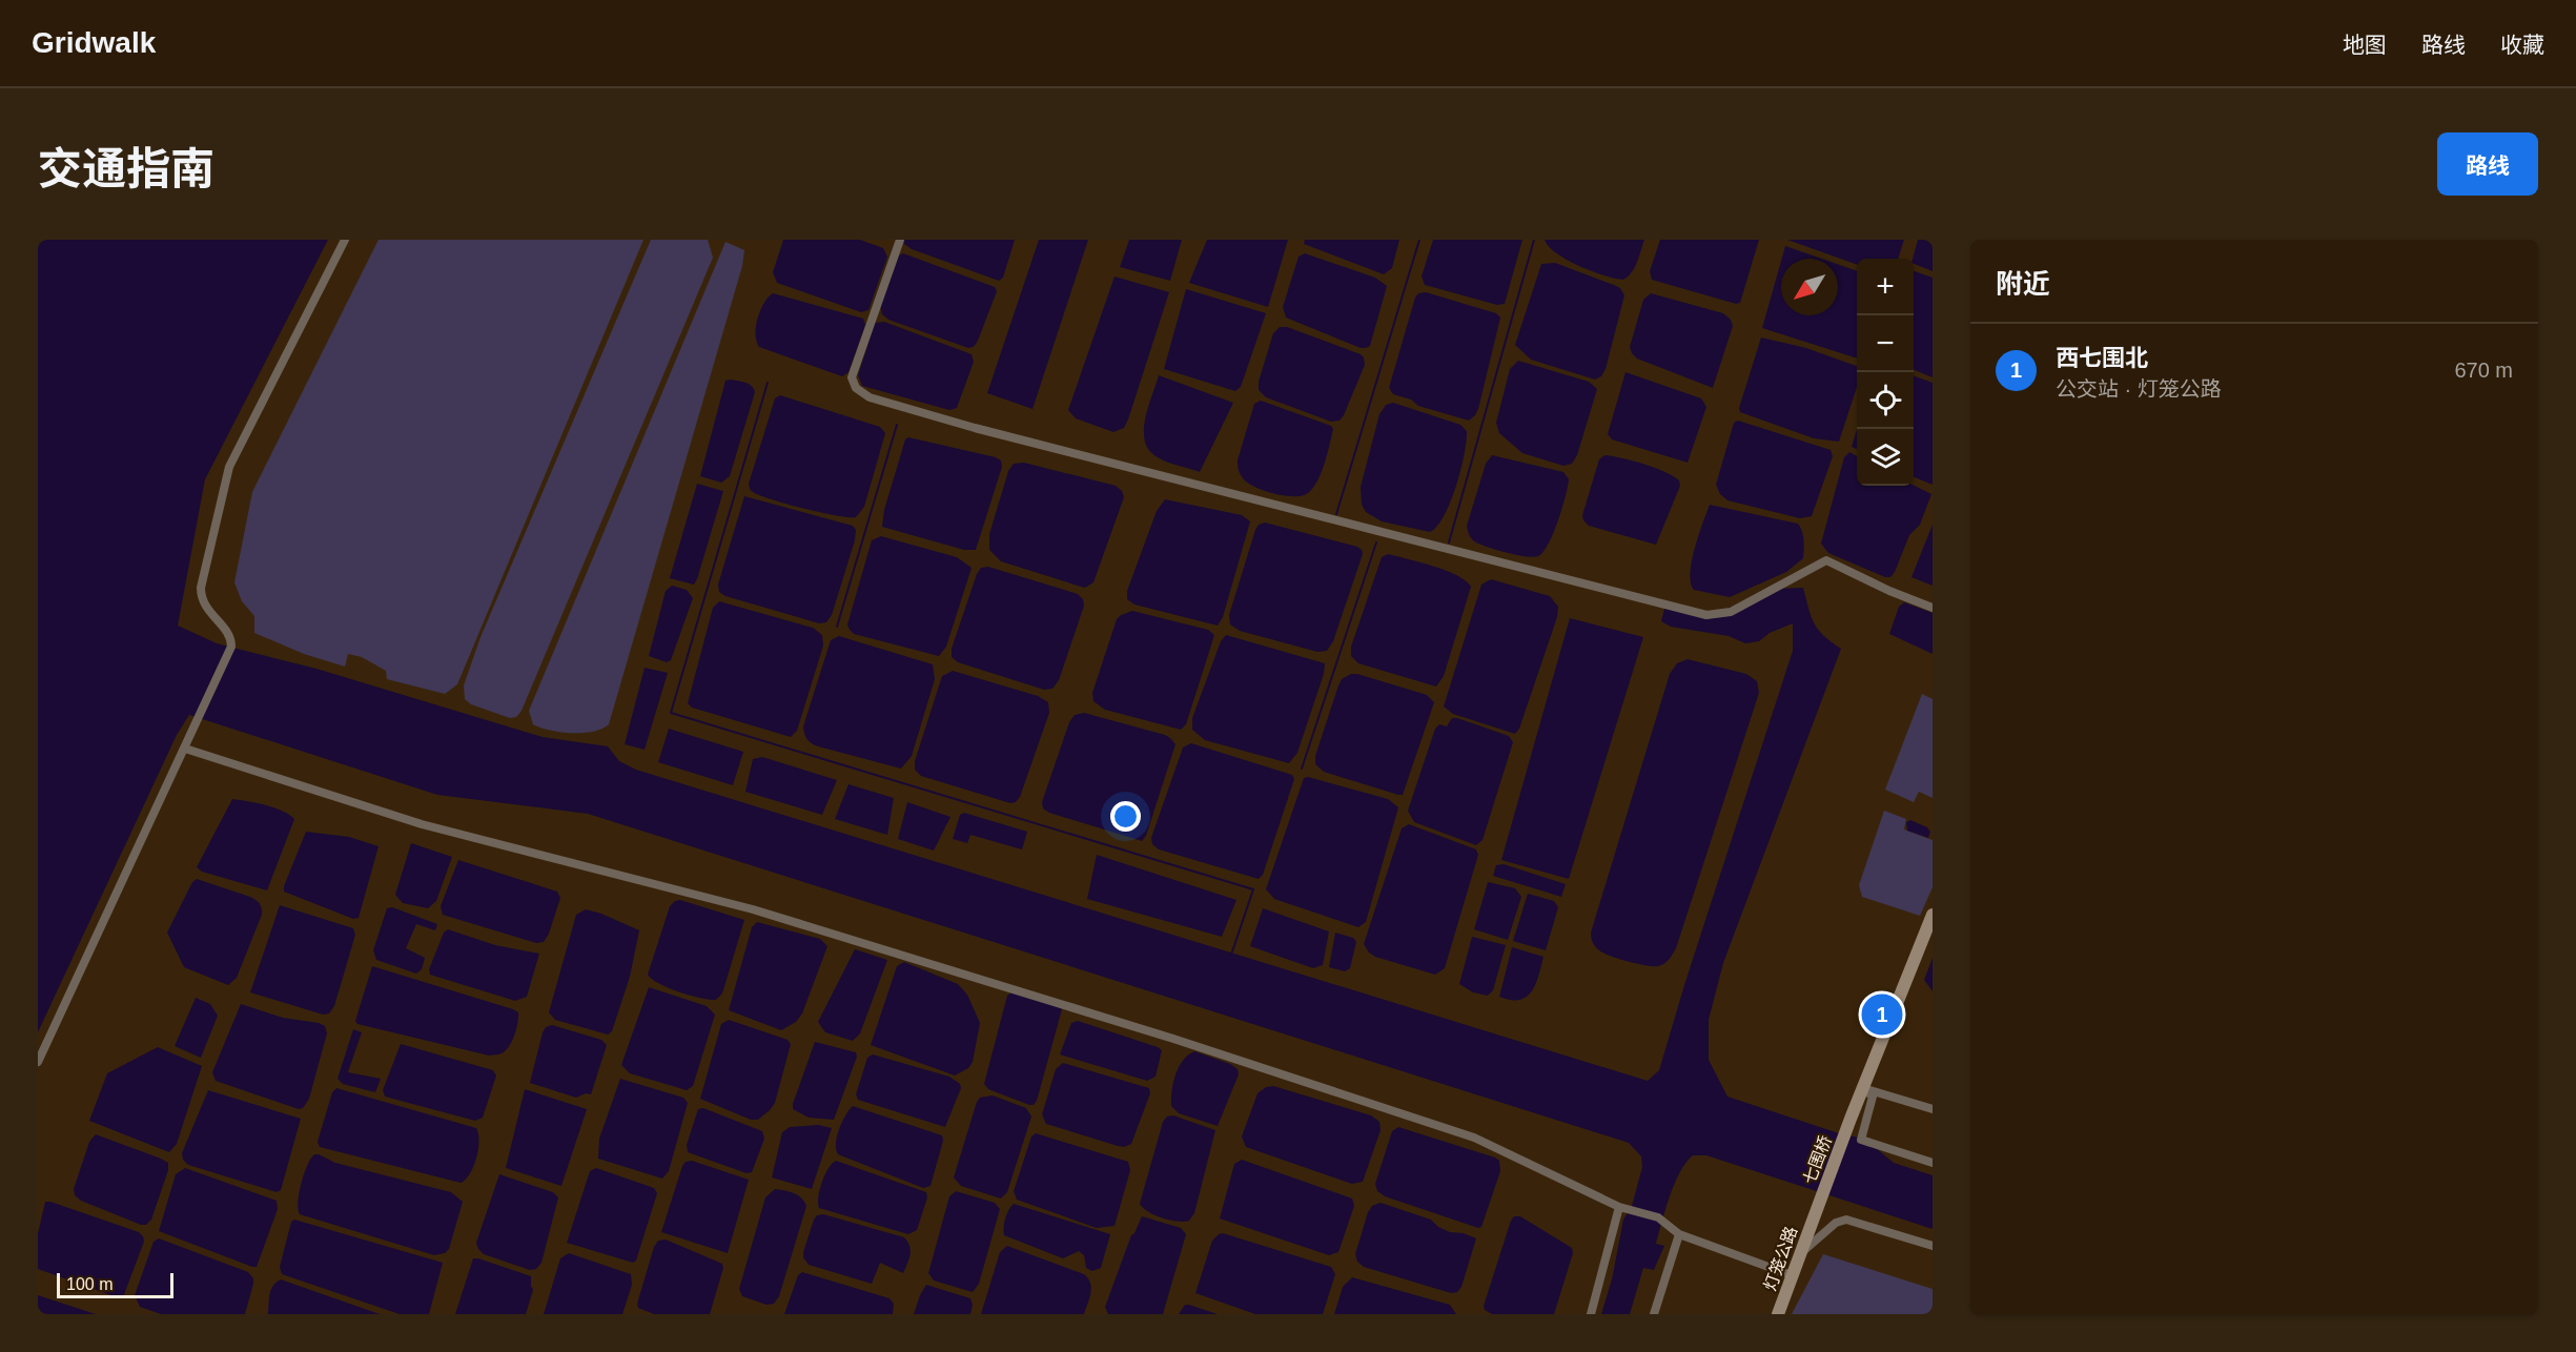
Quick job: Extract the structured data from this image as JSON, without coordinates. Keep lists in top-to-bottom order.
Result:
{
  "streets": {
    "street": ["七围桥", "灯笼公路"]
  },
  "crossings": [
    ["七围桥", "灯笼公路"]
  ],
  "scale_bar": "100 m",
  "north": "bottom left",
  "page": {
    "header": "Gridwalk",
    "nav": ["地图", "路线", "收藏"],
    "title": "交通指南",
    "buttons": "路线",
    "heading": "附近",
    "map_buttons": ["+", "−"],
    "list": [
      {
        "mark": "1",
        "name": "西七围北",
        "note": "公交站 · 灯笼公路",
        "value": "670 m"
      }
    ],
    "pins": "1",
    "scale": "100 m"
  }
}
